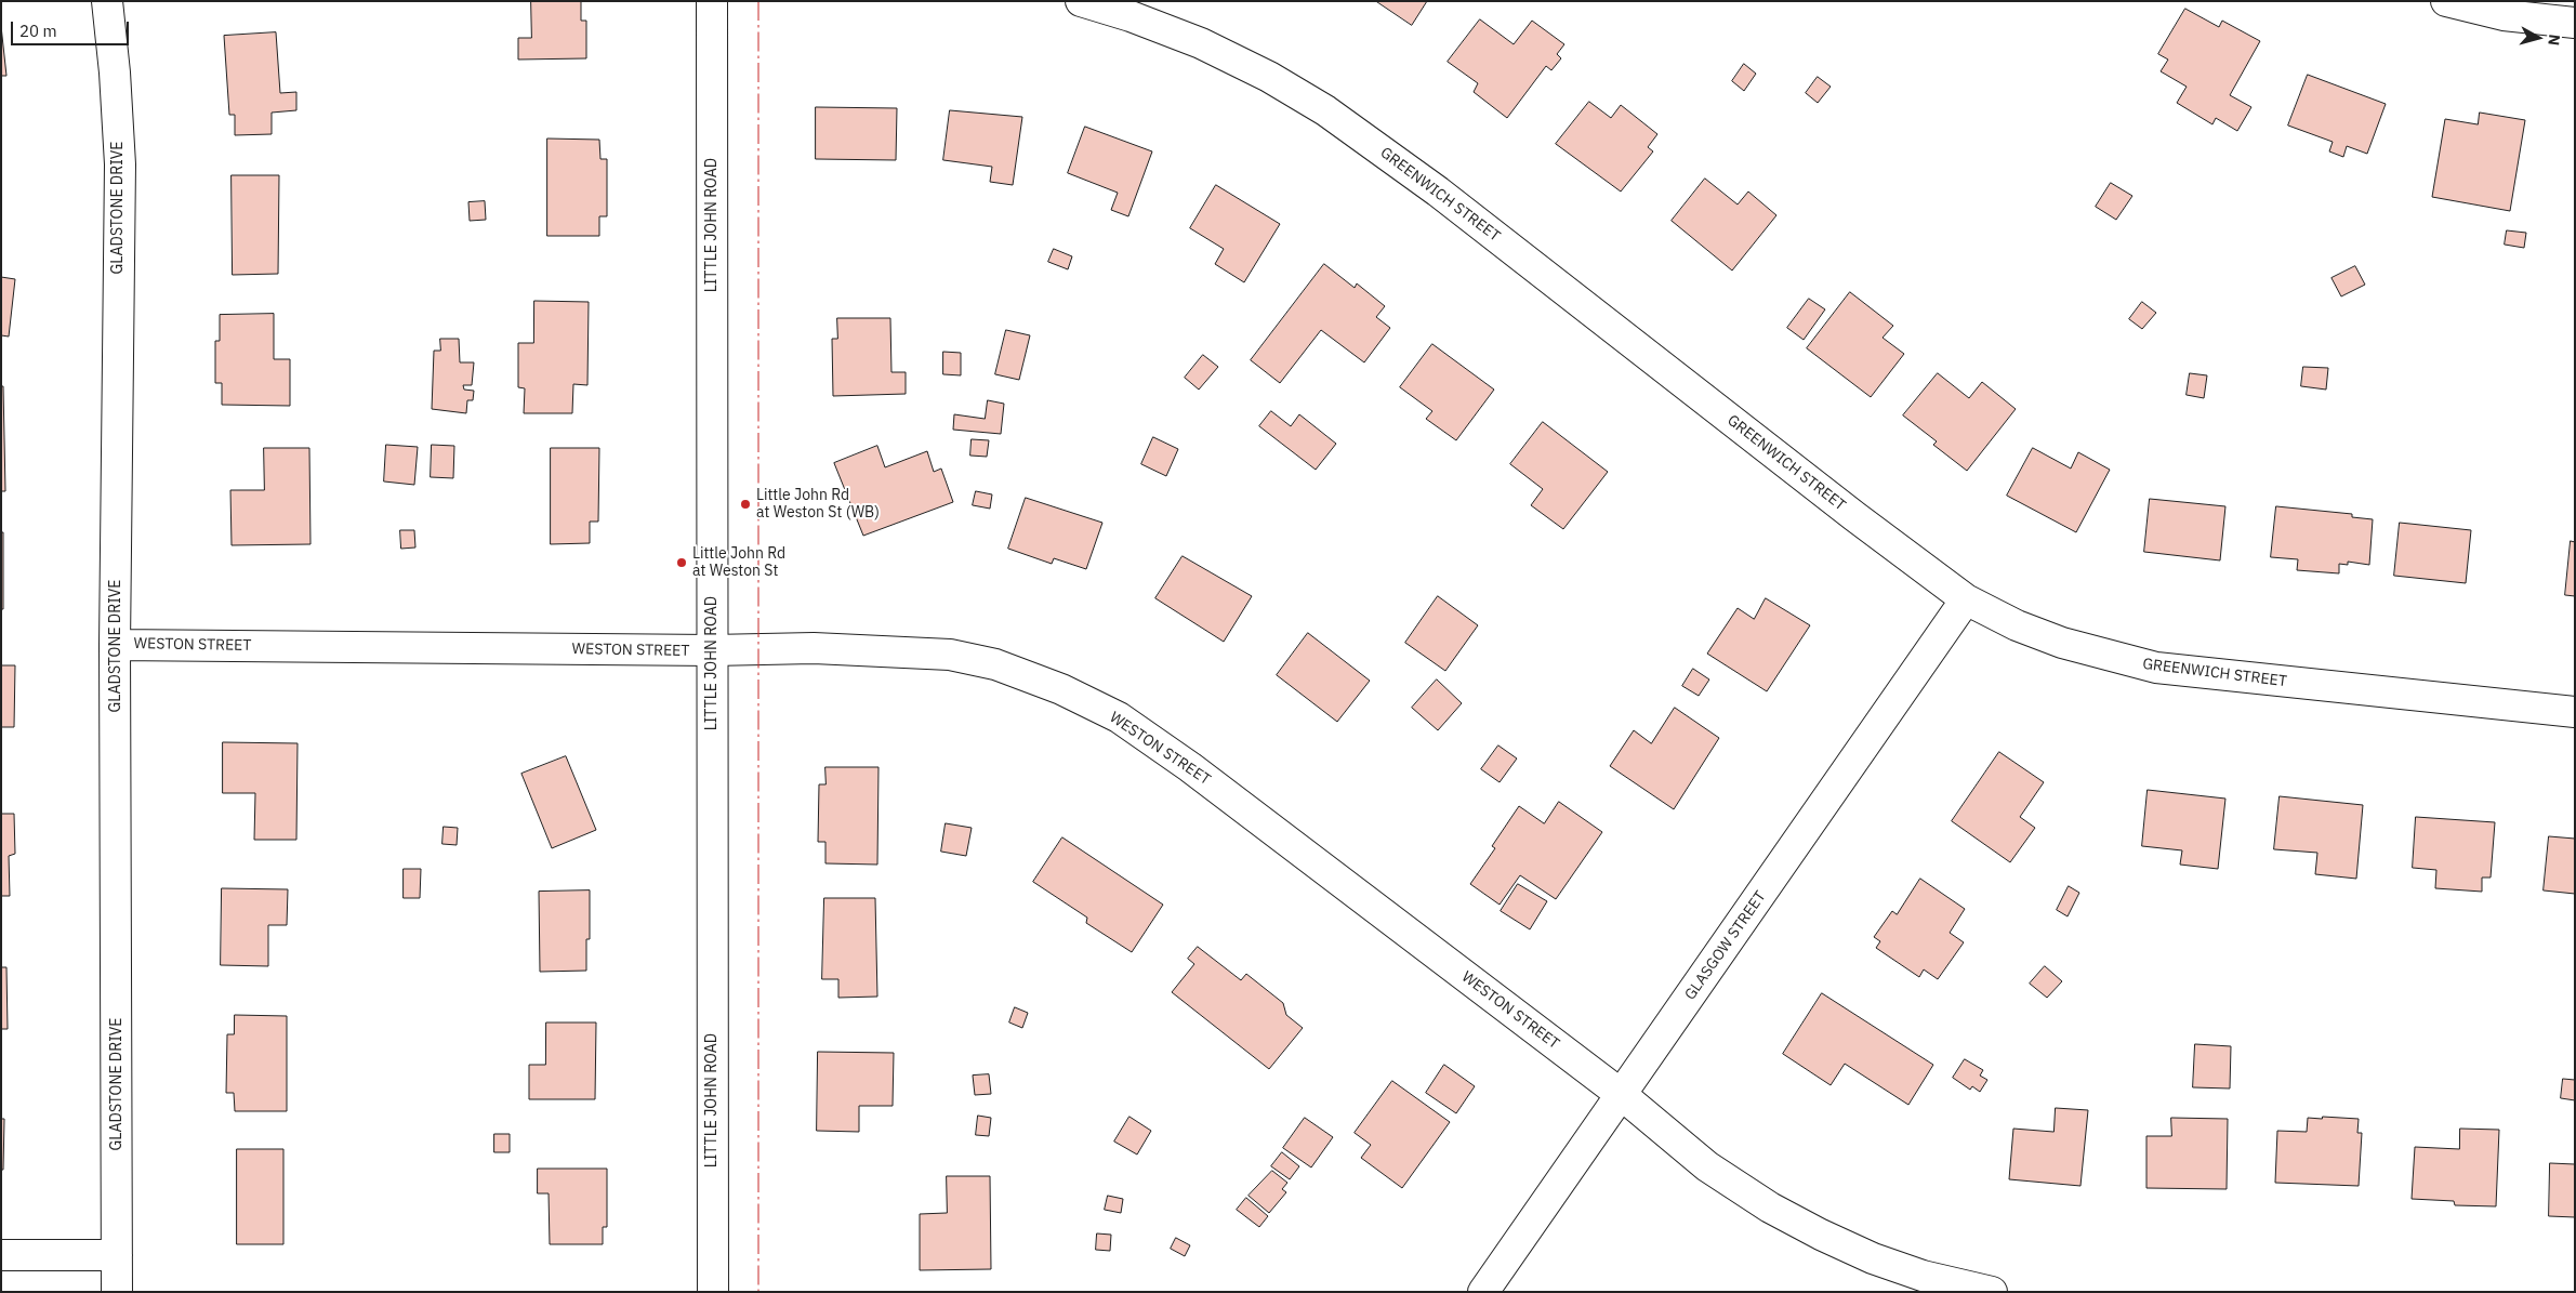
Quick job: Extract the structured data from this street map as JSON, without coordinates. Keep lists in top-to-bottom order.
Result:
{
  "streets": {
    "street": [
      "GREENWICH STREET",
      "GLADSTONE DRIVE",
      "LITTLE JOHN ROAD",
      "WESTON STREET",
      "GLASGOW STREET"
    ]
  },
  "crossings": [
    ["GREENWICH STREET", "GLASGOW STREET"],
    ["GLADSTONE DRIVE", "WESTON STREET"],
    ["LITTLE JOHN ROAD", "WESTON STREET"],
    ["WESTON STREET", "GLASGOW STREET"]
  ],
  "places": ["Little John Rd at Weston St (WB)", "Little John Rd at Weston St"],
  "scale_bar": "20 m",
  "north": "right"
}
